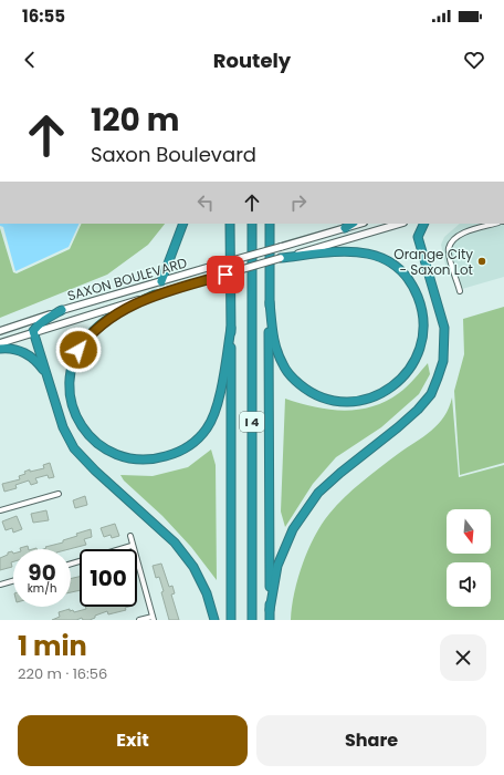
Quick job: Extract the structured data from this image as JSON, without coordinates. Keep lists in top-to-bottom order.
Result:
{
  "streets": {
    "highway": ["I 4"],
    "main road": ["SAXON BOULEVARD"]
  },
  "places": ["Orange City - Saxon Lot"],
  "north": "bottom",
  "page": {
    "status": "16:55",
    "header": "Routely",
    "turn": ["120 m", "Saxon Boulevard"],
    "speed": "90 km/h",
    "limit": "100",
    "heading": ["1 min", "220 m · 16:56"],
    "buttons": ["Exit", "Share"]
  }
}
